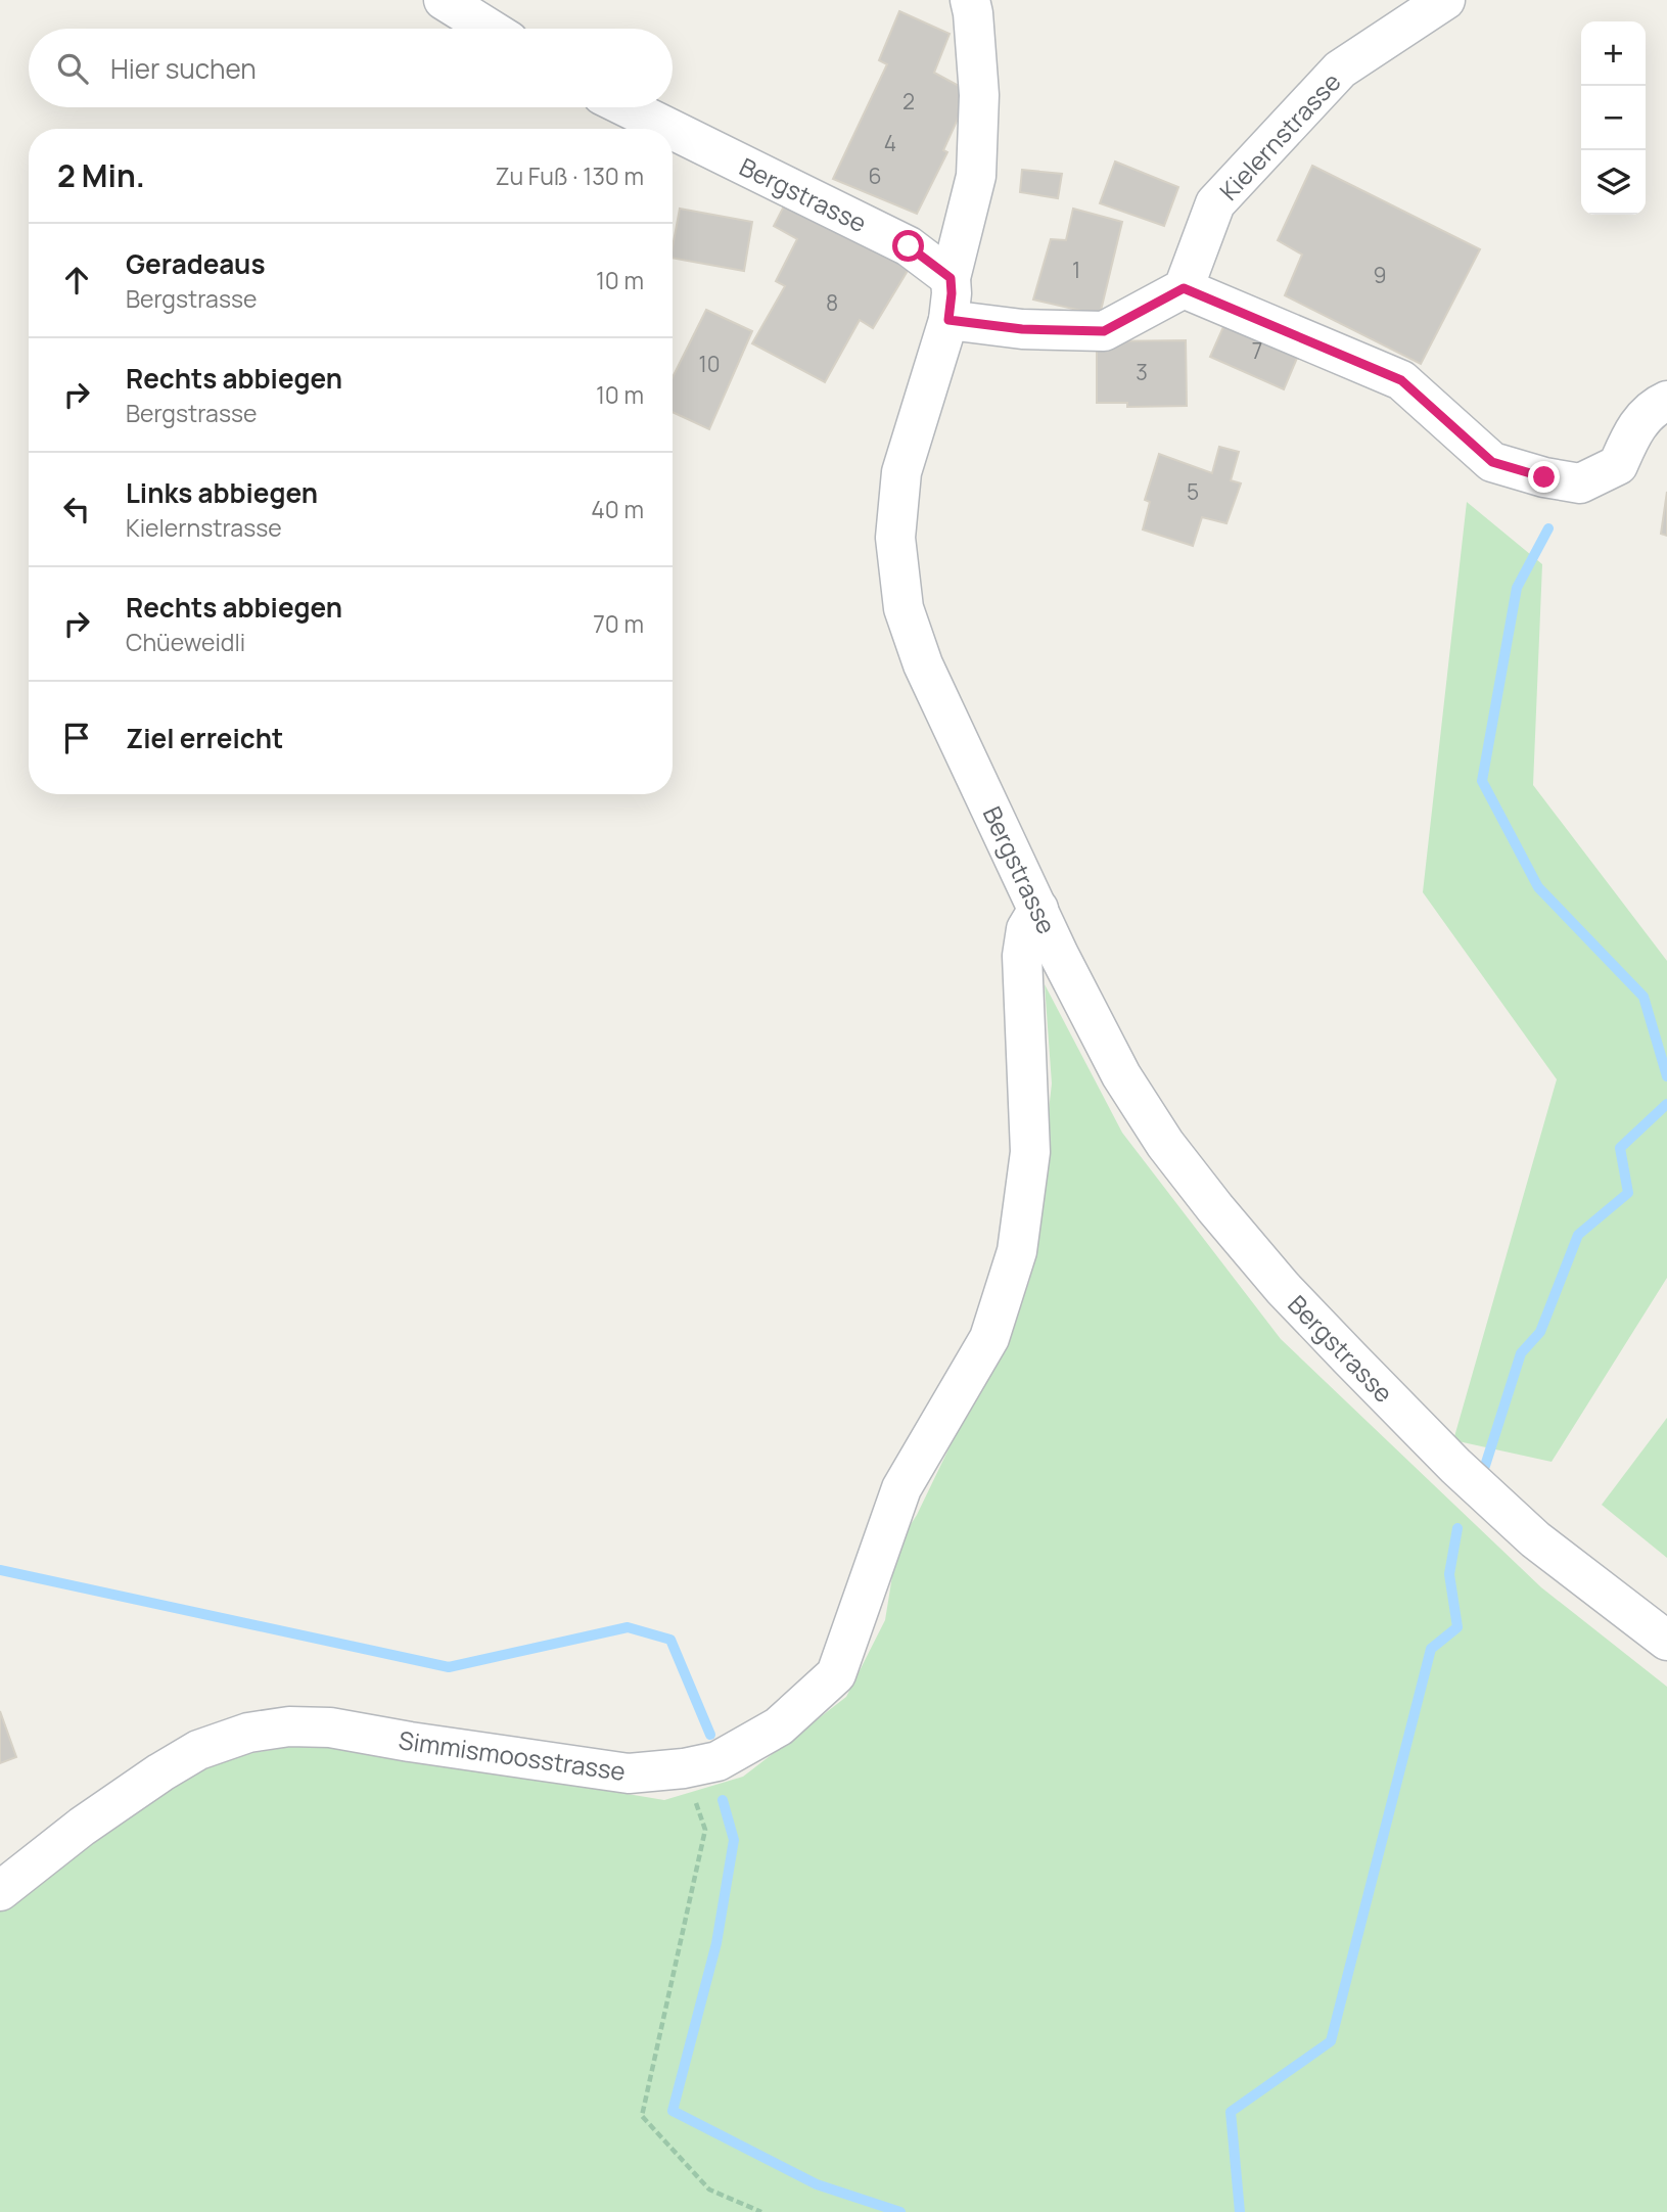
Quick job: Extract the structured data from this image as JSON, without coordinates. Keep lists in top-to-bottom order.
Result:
{
  "streets": {
    "street": ["Kielernstrasse", "Bergstrasse", "Simmismoosstrasse"]
  },
  "crossings": [
    ["Bergstrasse", "Simmismoosstrasse"]
  ],
  "house_numbers": [
    "2",
    "4",
    "6",
    "1",
    "9",
    "8",
    "7",
    "10",
    "3",
    "5"
  ],
  "page": {
    "map_buttons": ["+", "−"],
    "search": "Hier suchen",
    "heading": ["2 Min.", "Zu Fuß · 130 m"],
    "list": [
      ["Geradeaus", "Bergstrasse", "10 m"],
      ["Rechts abbiegen", "Bergstrasse", "10 m"],
      ["Links abbiegen", "Kielernstrasse", "40 m"],
      ["Rechts abbiegen", "Chüeweidli", "70 m"],
      "Ziel erreicht"
    ]
  }
}
